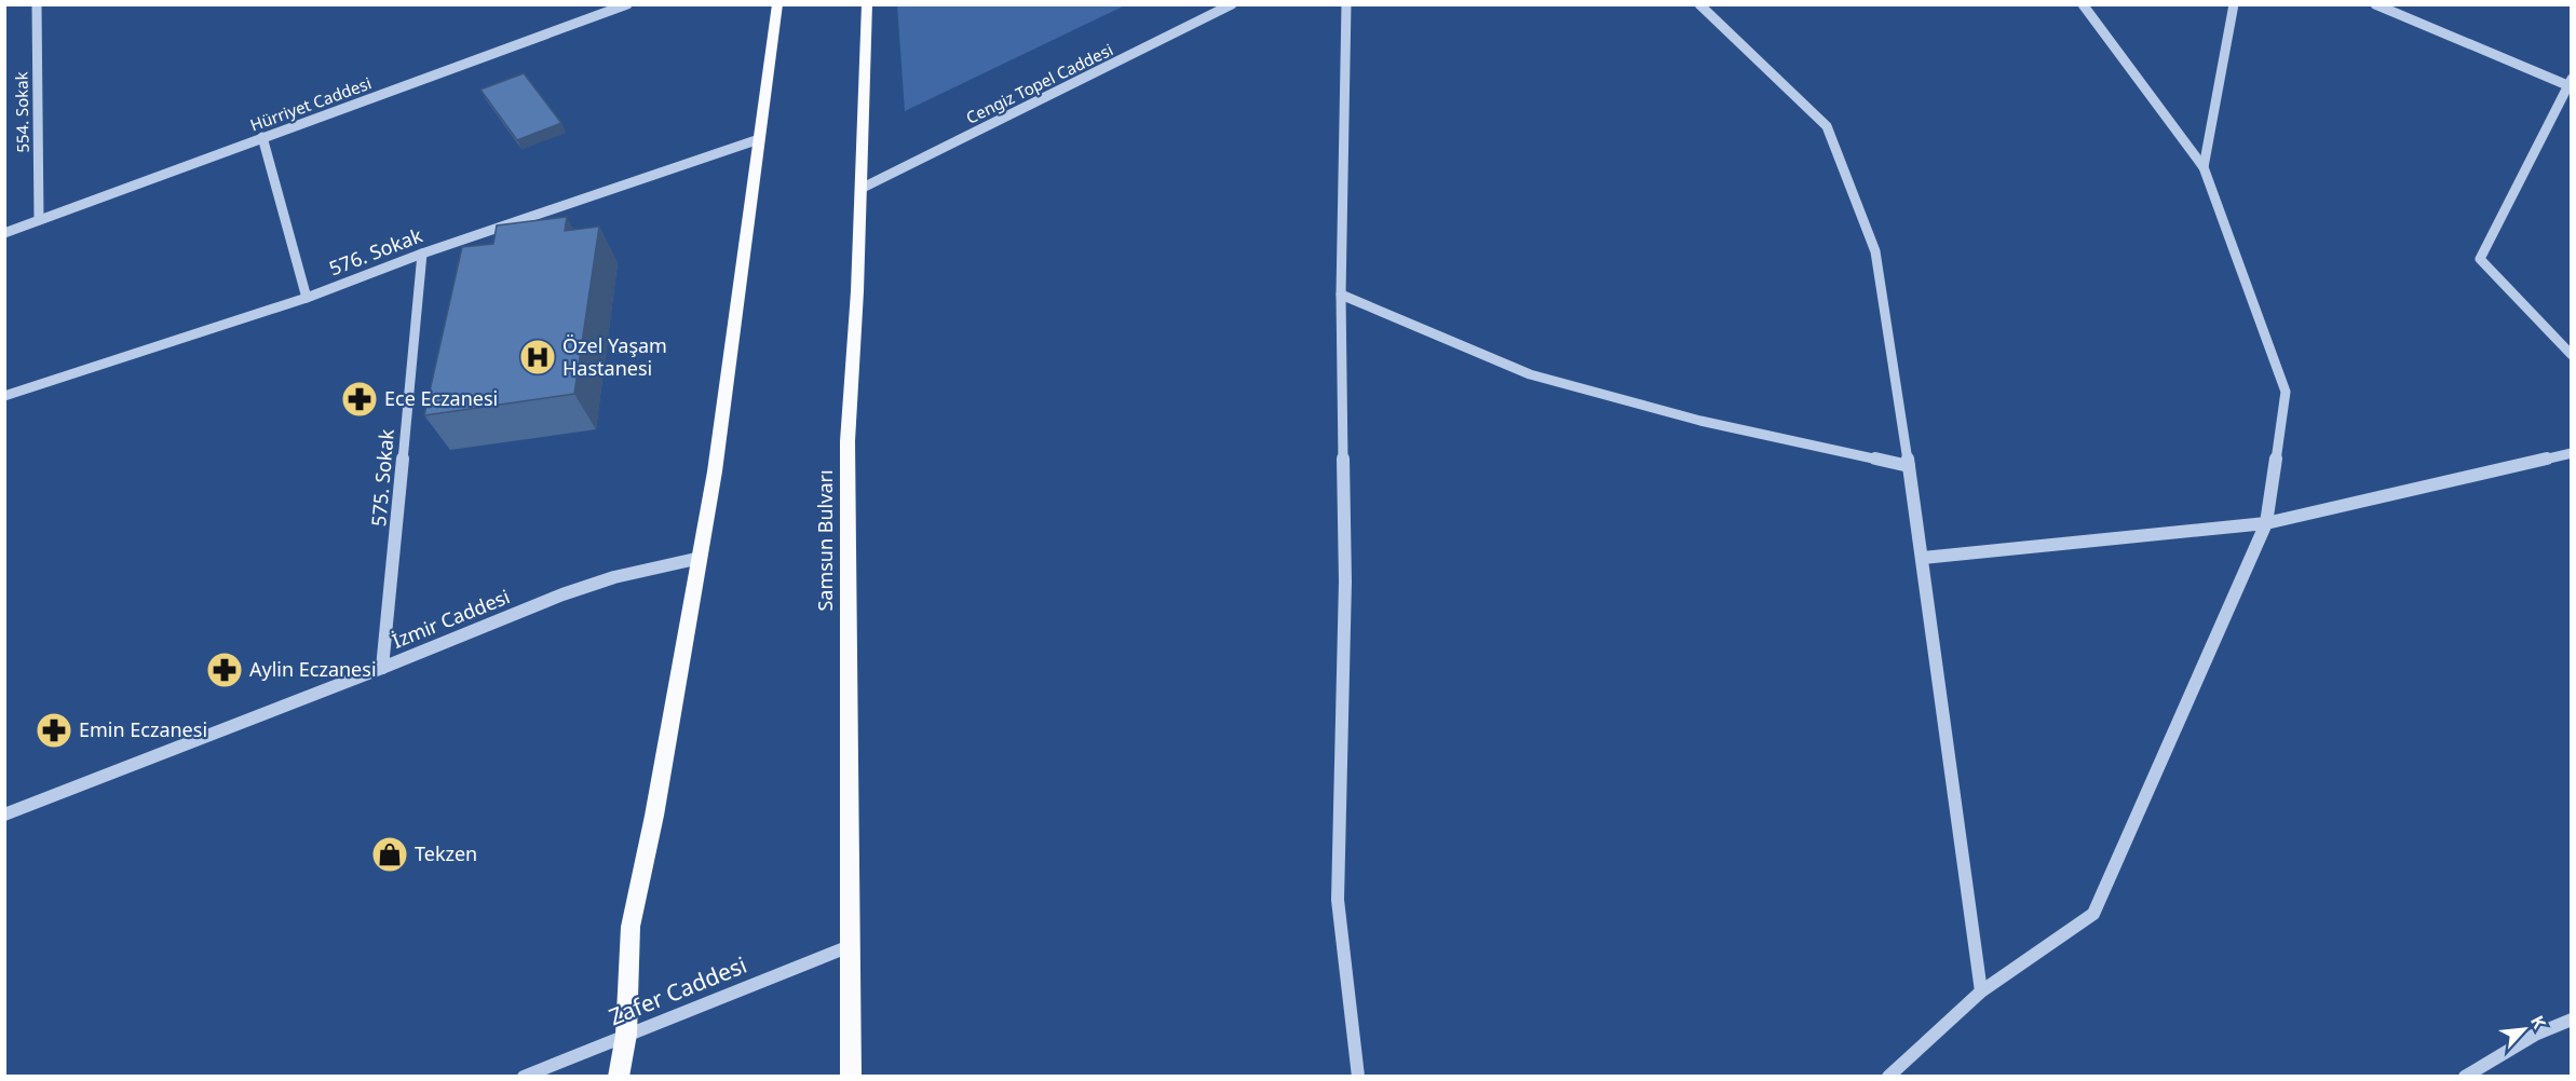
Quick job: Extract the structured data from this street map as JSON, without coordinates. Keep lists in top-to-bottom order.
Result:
{
  "streets": {
    "main road": ["Samsun Bulvarı"],
    "street": [
      "Cengiz Topel Caddesi",
      "Hürriyet Caddesi",
      "554. Sokak",
      "576. Sokak",
      "575. Sokak",
      "İzmir Caddesi",
      "Zafer Caddesi"
    ]
  },
  "crossings": [
    ["Cengiz Topel Caddesi", "Samsun Bulvarı"],
    ["Hürriyet Caddesi", "554. Sokak"],
    ["576. Sokak", "575. Sokak"],
    ["575. Sokak", "İzmir Caddesi"],
    ["Samsun Bulvarı", "Zafer Caddesi"]
  ],
  "places": {
    "hospital": ["Özel Yaşam Hastanesi"],
    "pharmacy": ["Ece Eczanesi", "Aylin Eczanesi", "Emin Eczanesi"],
    "shop": ["Tekzen"]
  },
  "north": "top right"
}
